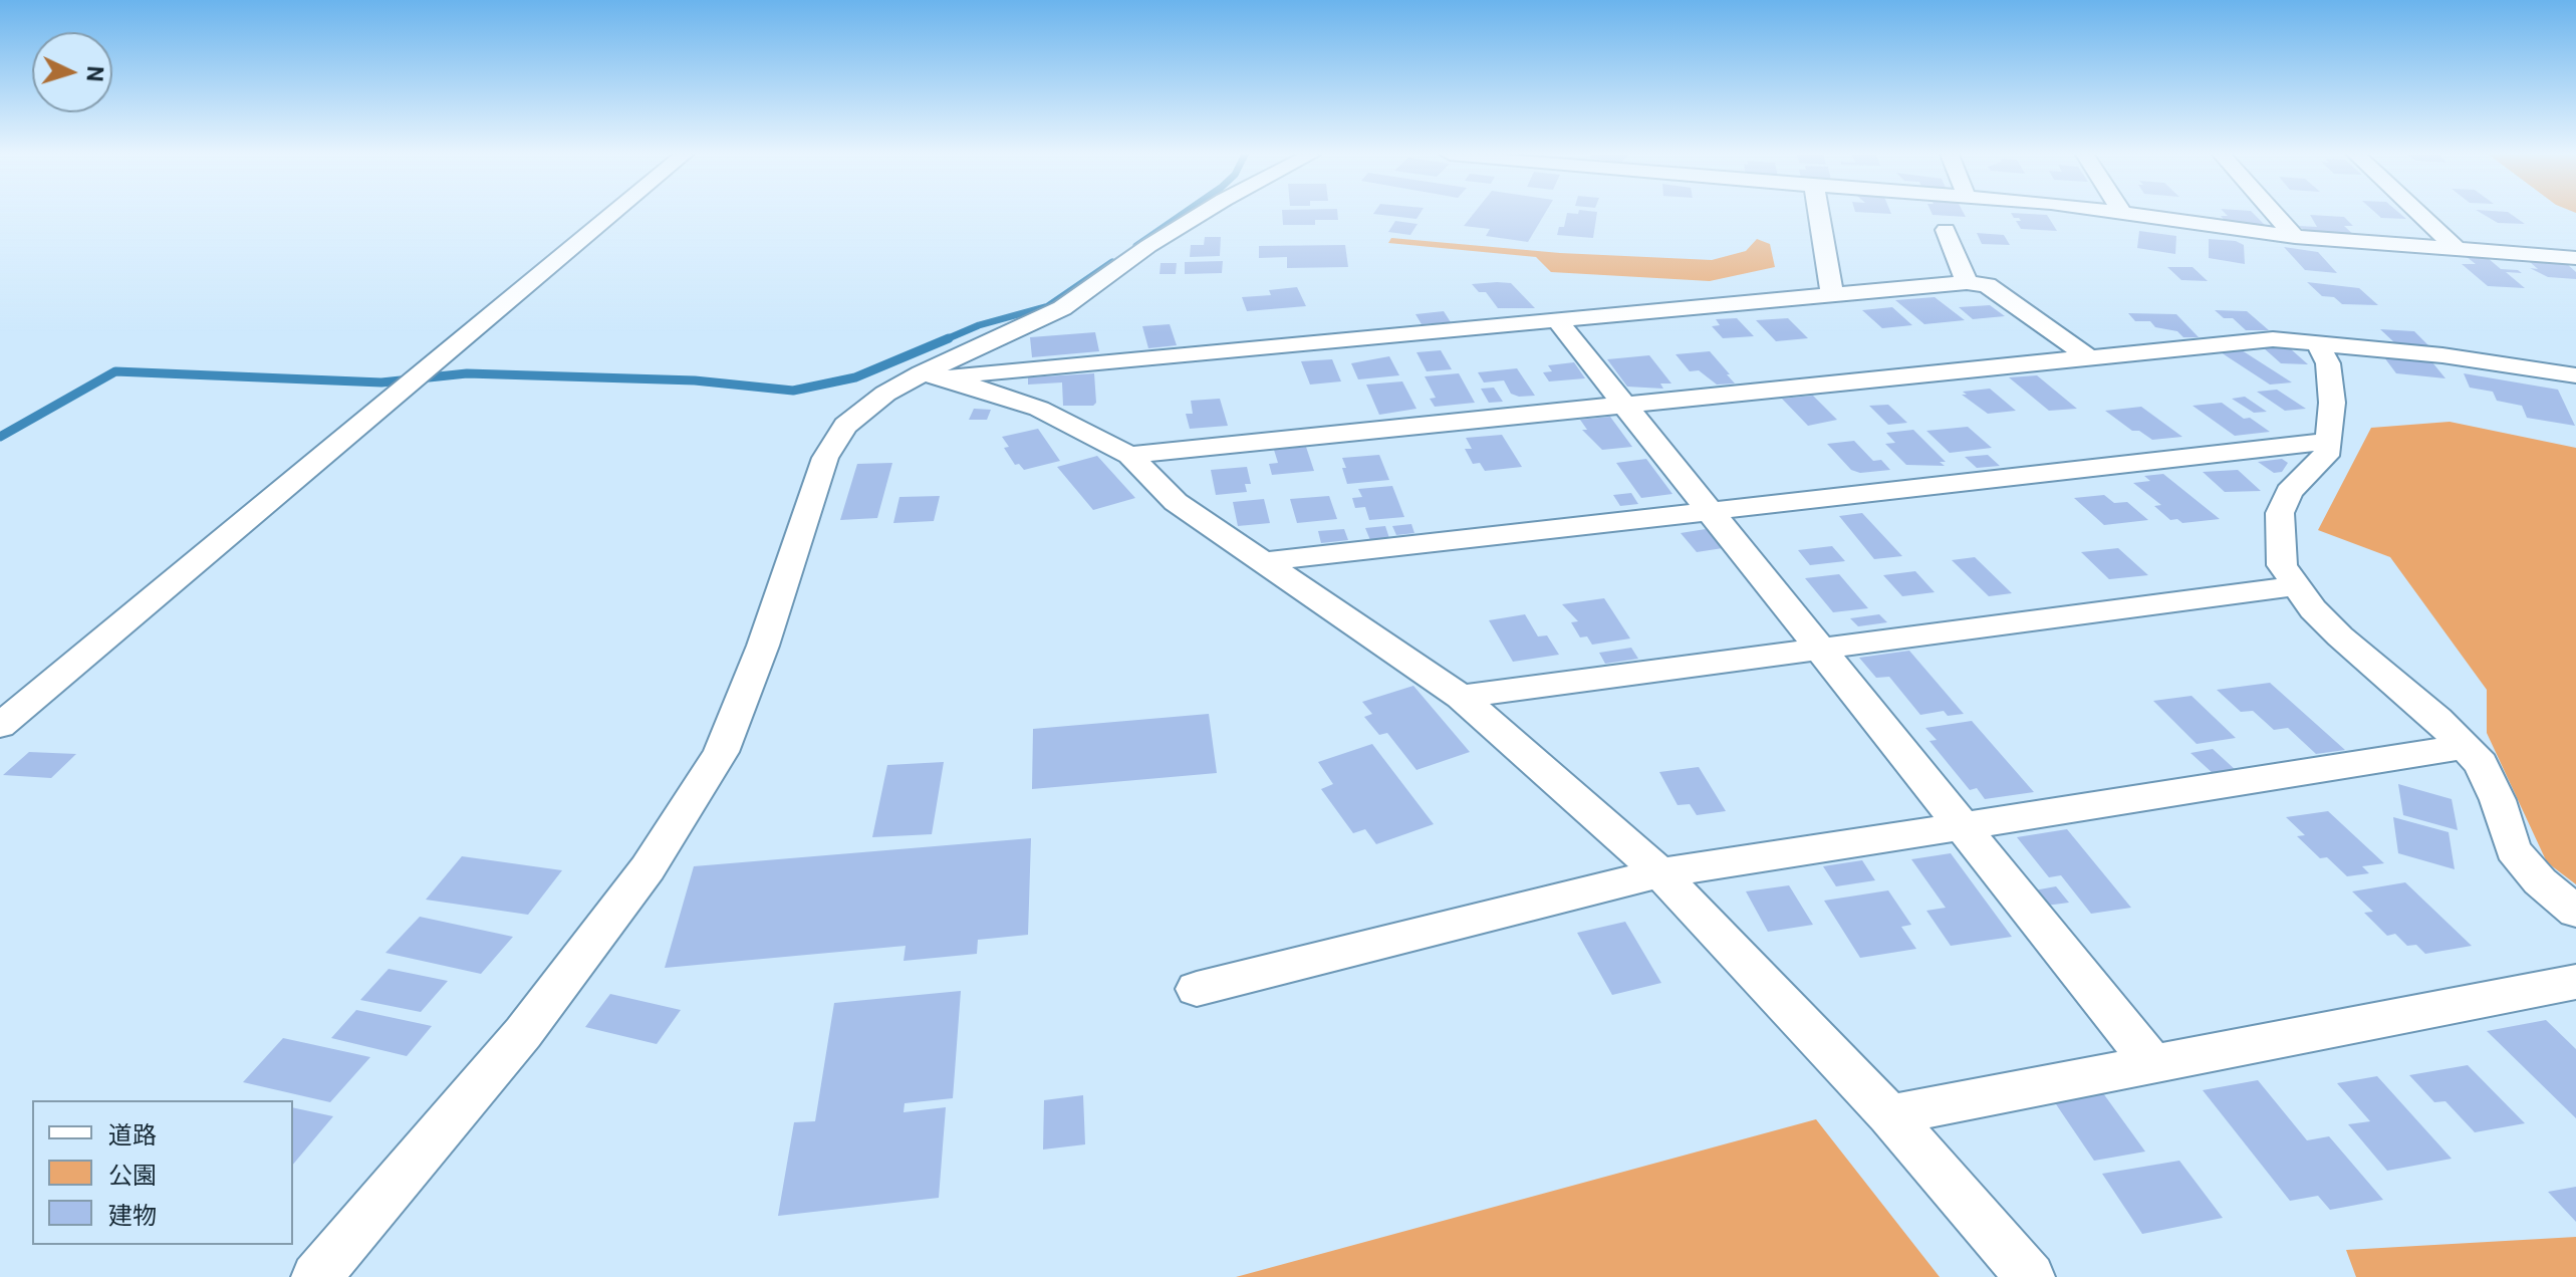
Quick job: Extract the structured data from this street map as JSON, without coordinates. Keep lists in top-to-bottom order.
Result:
{
  "legend": ["道路", "公園", "建物"],
  "north": "right"
}
